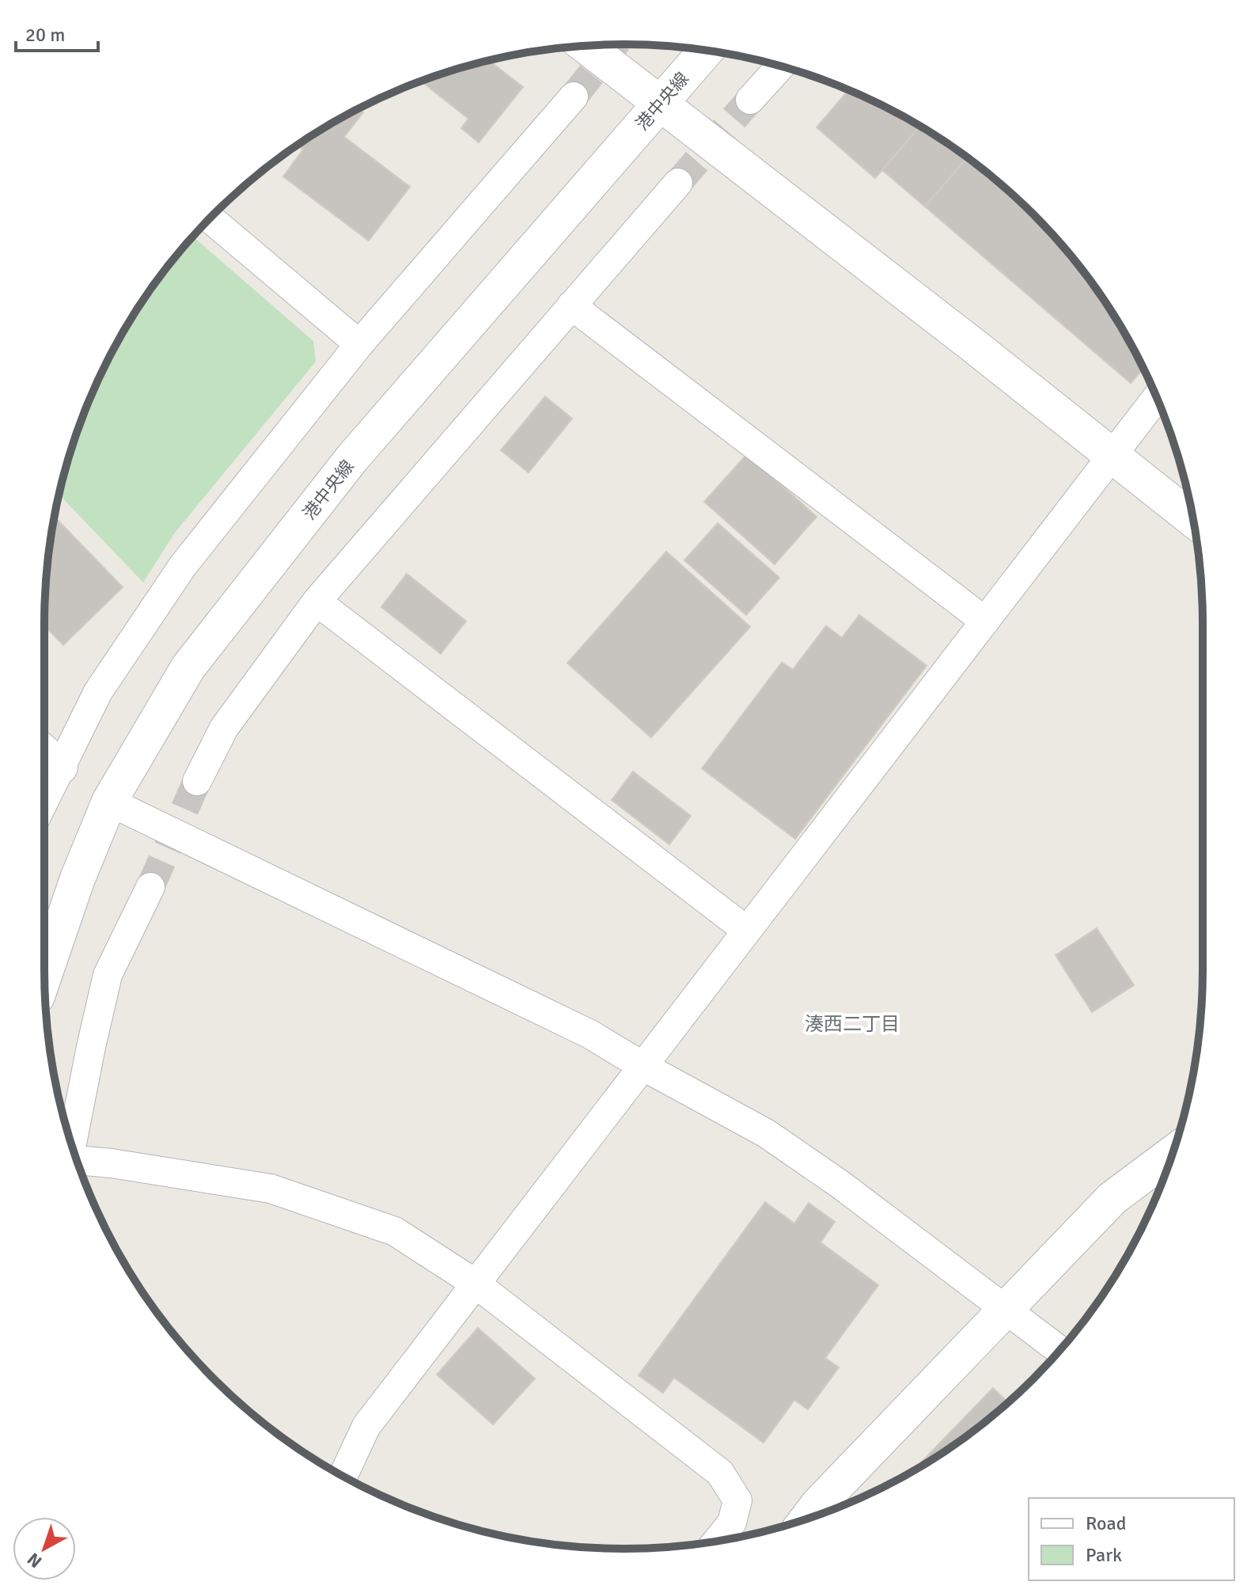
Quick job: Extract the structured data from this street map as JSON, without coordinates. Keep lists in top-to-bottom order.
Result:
{
  "streets": {
    "street": ["港中央線"]
  },
  "districts": ["湊西二丁目"],
  "legend": ["Road", "Park"],
  "scale_bar": "20 m",
  "north": "bottom left"
}
